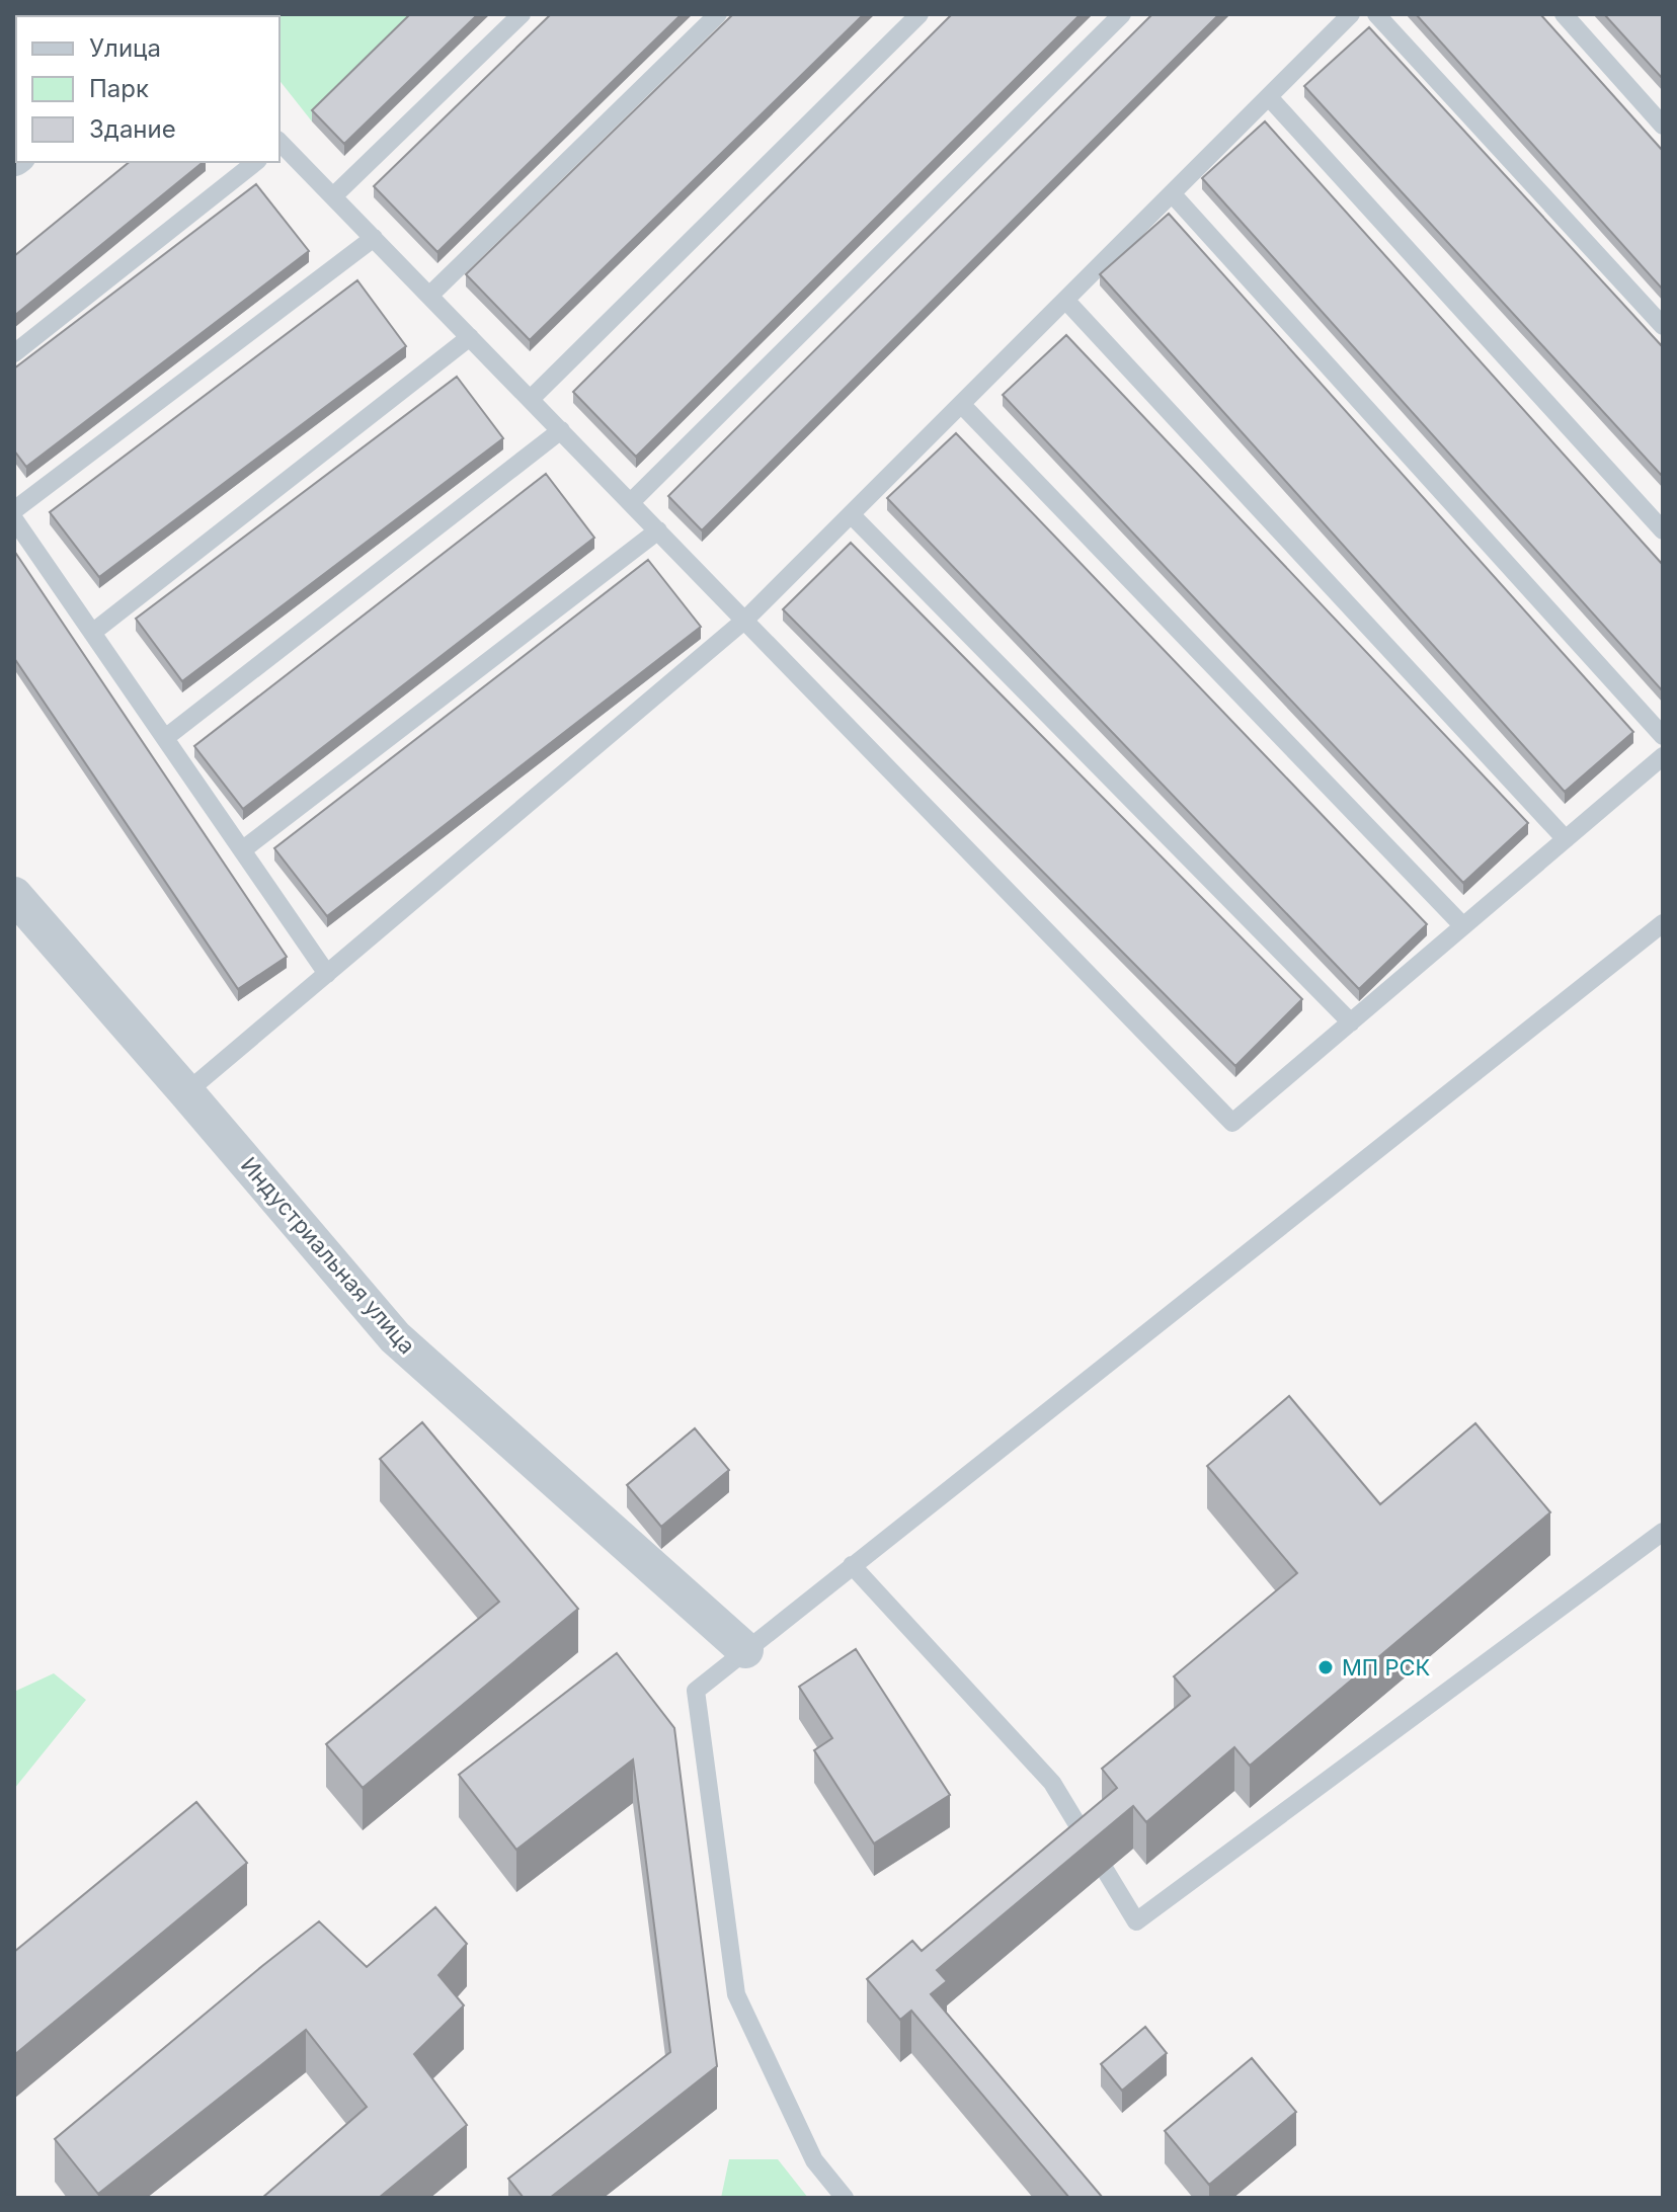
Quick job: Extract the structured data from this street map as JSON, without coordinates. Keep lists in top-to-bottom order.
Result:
{
  "streets": {
    "street": ["Индустриальная улица"]
  },
  "places": ["МП РСК"],
  "legend": ["Улица", "Парк", "Здание"]
}
